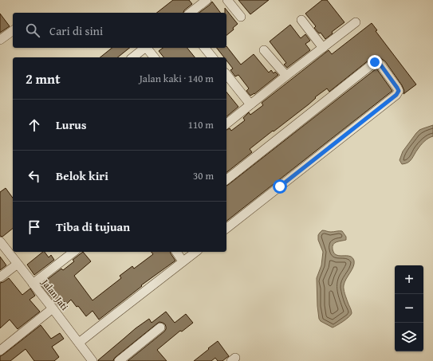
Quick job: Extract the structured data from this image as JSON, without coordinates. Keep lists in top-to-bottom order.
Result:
{
  "streets": {
    "street": ["Jalan Jati"]
  },
  "page": {
    "search": "Cari di sini",
    "heading": ["2 mnt", "Jalan kaki · 140 m"],
    "list": [
      ["Lurus", "110 m"],
      ["Belok kiri", "30 m"],
      "Tiba di tujuan"
    ],
    "map_buttons": ["+", "−"]
  }
}
